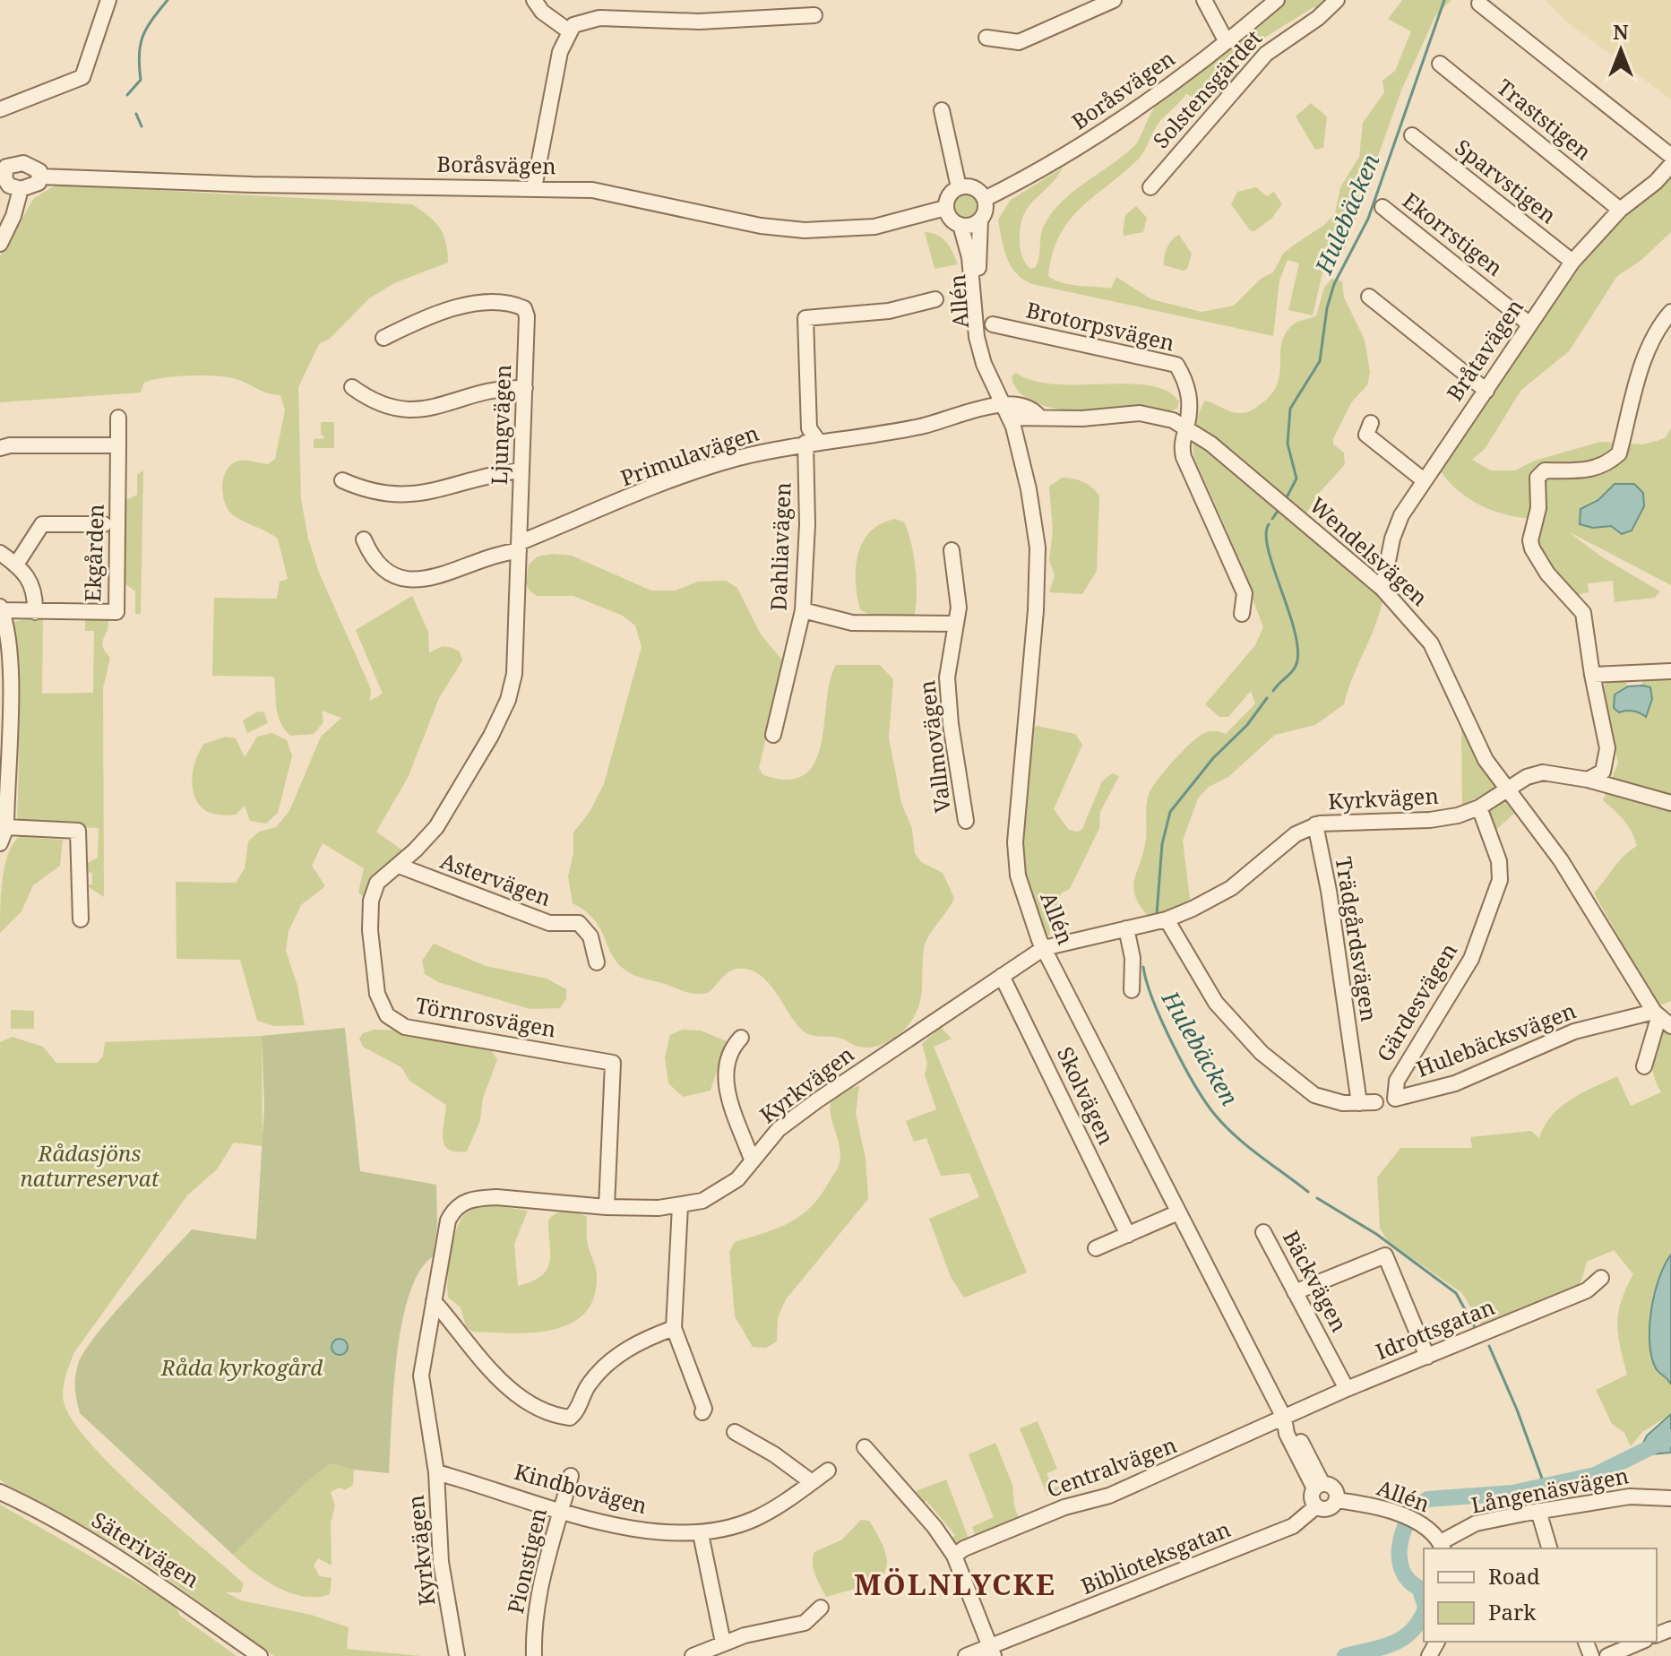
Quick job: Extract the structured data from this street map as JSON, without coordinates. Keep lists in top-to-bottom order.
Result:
{
  "streets": {
    "street": [
      "Solstensgärdet",
      "Boråsvägen",
      "Traststigen",
      "Sparvstigen",
      "Ekorrstigen",
      "Allén",
      "Brotorpsvägen",
      "Bråtavägen",
      "Ljungvägen",
      "Primulavägen",
      "Dahliavägen",
      "Wendelsvägen",
      "Ekgården",
      "Vallmovägen",
      "Kyrkvägen",
      "Astervägen",
      "Trädgårdsvägen",
      "Gärdesvägen",
      "Törnrosvägen",
      "Hulebäcksvägen",
      "Skolvägen",
      "Bäckvägen",
      "Idrottsgatan",
      "Centralvägen",
      "Kindbovägen",
      "Långenäsvägen",
      "Säterivägen",
      "Biblioteksgatan",
      "Pionstigen"
    ]
  },
  "crossings": [
    ["Boråsvägen", "Allén"],
    ["Traststigen", "Bråtavägen"],
    ["Sparvstigen", "Bråtavägen"],
    ["Ekorrstigen", "Bråtavägen"],
    ["Allén", "Primulavägen"],
    ["Allén", "Wendelsvägen"],
    ["Allén", "Kyrkvägen"],
    ["Allén", "Idrottsgatan"],
    ["Allén", "Centralvägen"],
    ["Allén", "Långenäsvägen"],
    ["Allén", "Biblioteksgatan"],
    ["Brotorpsvägen", "Wendelsvägen"],
    ["Bråtavägen", "Wendelsvägen"],
    ["Ljungvägen", "Primulavägen"],
    ["Ljungvägen", "Törnrosvägen"],
    ["Primulavägen", "Dahliavägen"],
    ["Primulavägen", "Wendelsvägen"],
    ["Primulavägen", "Törnrosvägen"],
    ["Wendelsvägen", "Kyrkvägen"],
    ["Wendelsvägen", "Hulebäcksvägen"],
    ["Kyrkvägen", "Trädgårdsvägen"],
    ["Kyrkvägen", "Gärdesvägen"],
    ["Kyrkvägen", "Törnrosvägen"],
    ["Kyrkvägen", "Skolvägen"],
    ["Kyrkvägen", "Kindbovägen"],
    ["Astervägen", "Törnrosvägen"],
    ["Gärdesvägen", "Hulebäcksvägen"],
    ["Bäckvägen", "Idrottsgatan"],
    ["Idrottsgatan", "Centralvägen"],
    ["Kindbovägen", "Pionstigen"]
  ],
  "districts": ["MÖLNLYCKE"],
  "water": ["Hulebäcken"],
  "parks": ["Rådasjöns naturreservat", "Råda kyrkogård"],
  "legend": ["Road", "Park"],
  "north": "top"
}
